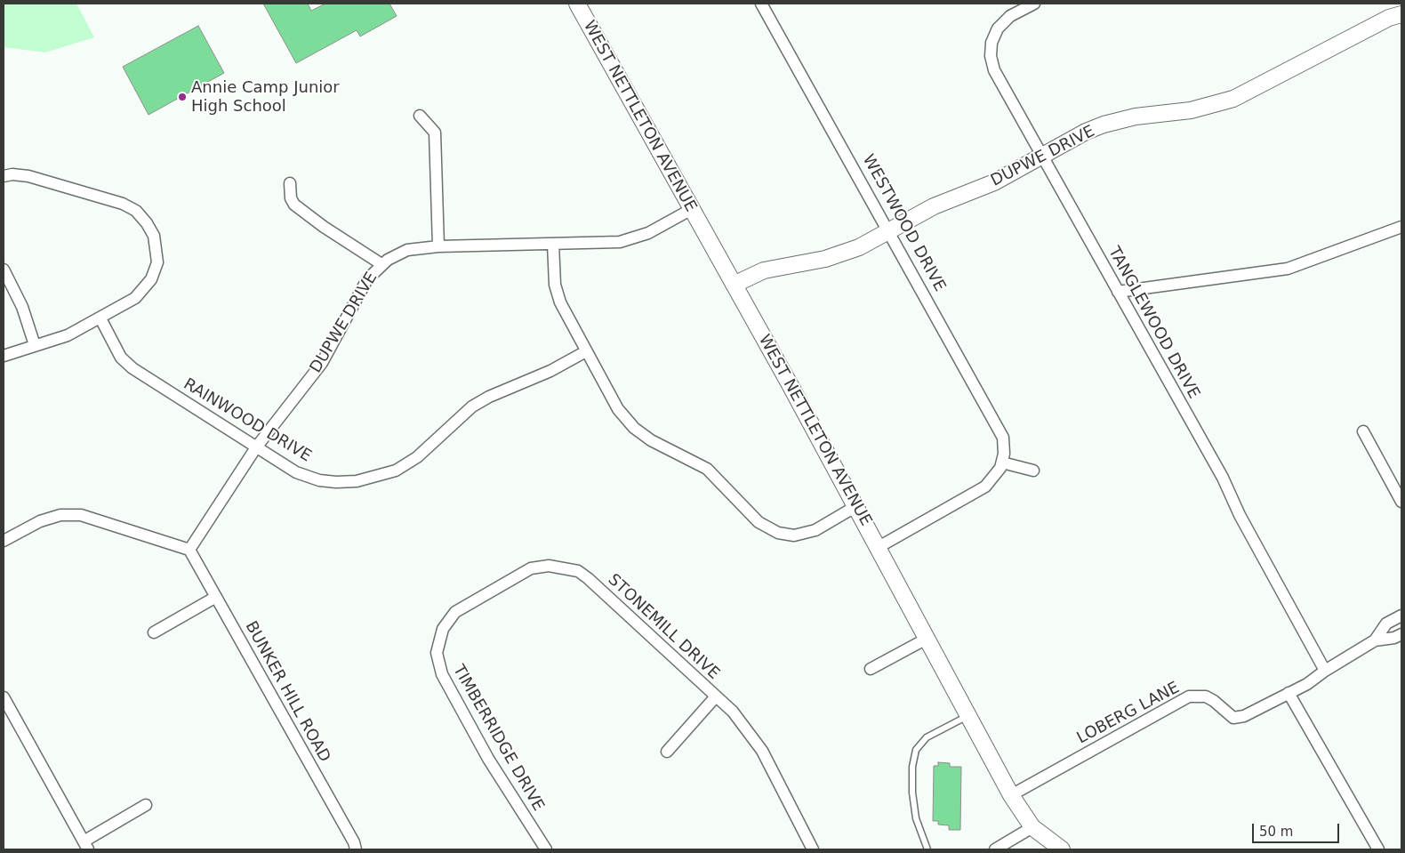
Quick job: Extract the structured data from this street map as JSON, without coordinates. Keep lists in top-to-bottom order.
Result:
{
  "streets": {
    "street": [
      "WEST NETTLETON AVENUE",
      "DUPWE DRIVE",
      "WESTWOOD DRIVE",
      "TANGLEWOOD DRIVE",
      "RAINWOOD DRIVE",
      "STONEMILL DRIVE",
      "BUNKER HILL ROAD",
      "LOBERG LANE",
      "TIMBERRIDGE DRIVE"
    ]
  },
  "crossings": [
    ["WEST NETTLETON AVENUE", "DUPWE DRIVE"],
    ["WEST NETTLETON AVENUE", "LOBERG LANE"],
    ["DUPWE DRIVE", "WESTWOOD DRIVE"],
    ["DUPWE DRIVE", "TANGLEWOOD DRIVE"],
    ["DUPWE DRIVE", "RAINWOOD DRIVE"],
    ["DUPWE DRIVE", "BUNKER HILL ROAD"],
    ["TANGLEWOOD DRIVE", "LOBERG LANE"],
    ["STONEMILL DRIVE", "TIMBERRIDGE DRIVE"]
  ],
  "places": ["Annie Camp Junior High School"],
  "scale_bar": "50 m"
}
